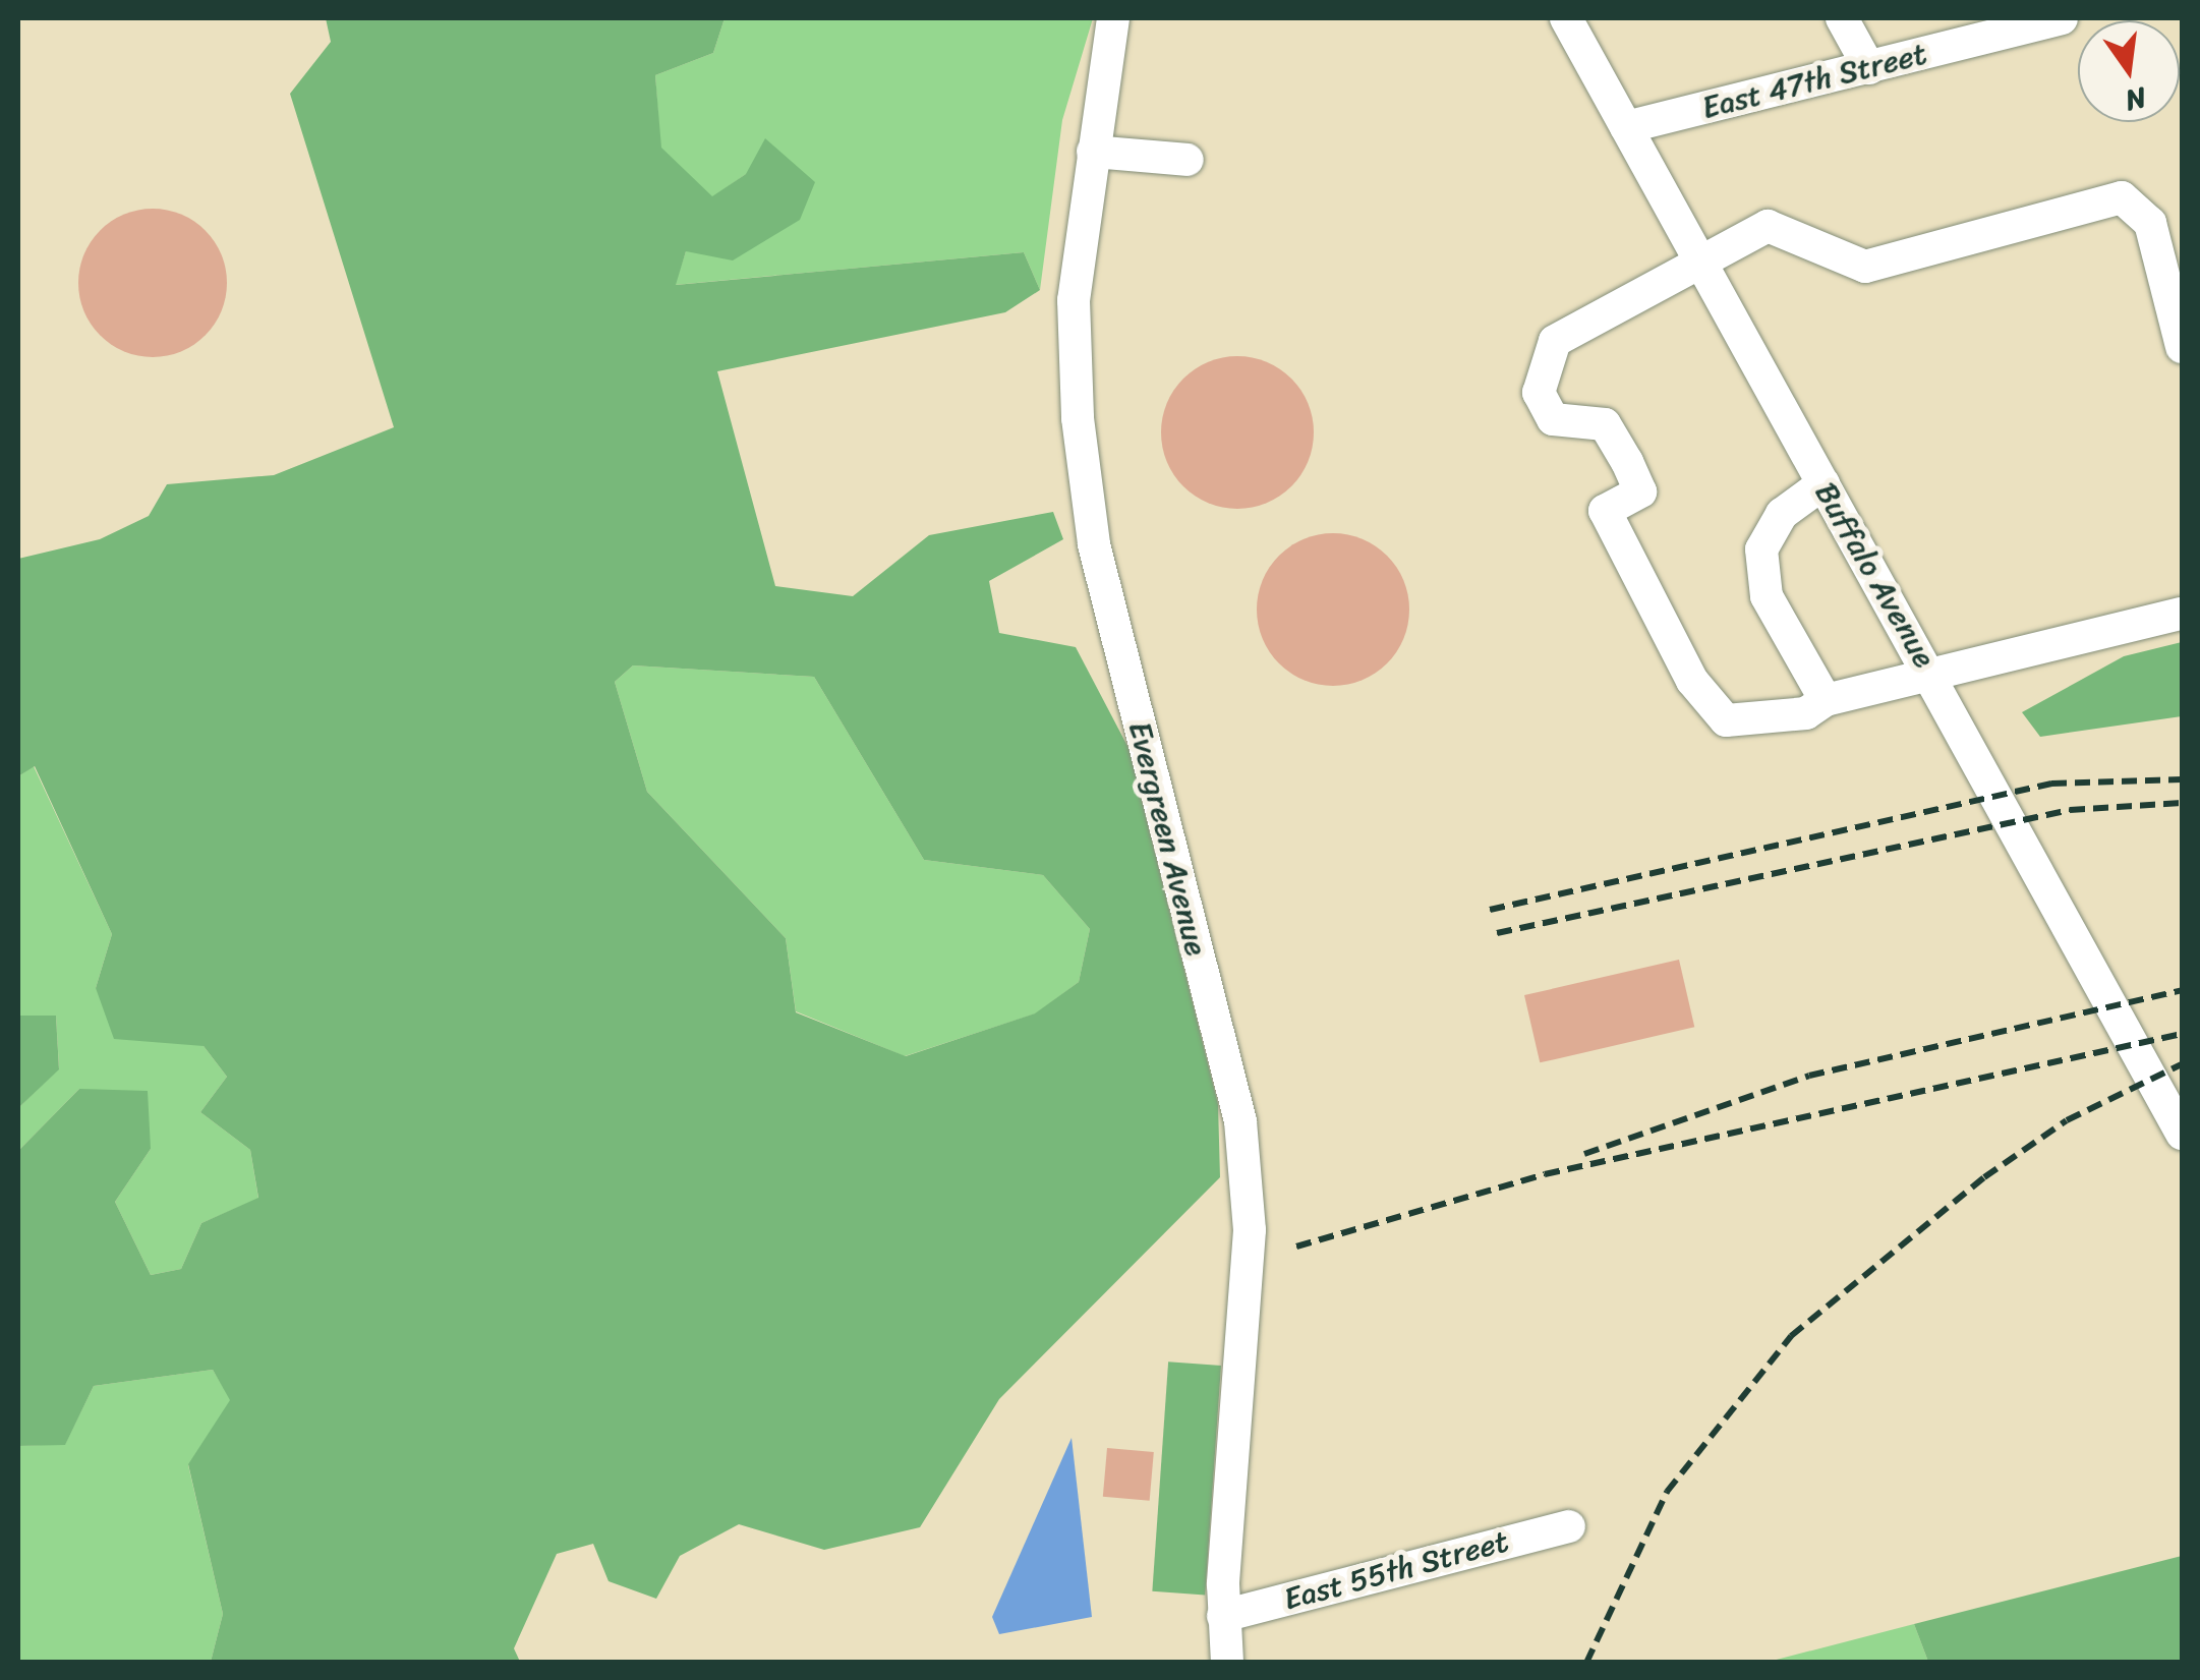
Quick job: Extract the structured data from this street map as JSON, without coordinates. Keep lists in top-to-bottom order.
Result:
{
  "streets": {
    "street": [
      "East 47th Street",
      "Buffalo Avenue",
      "Evergreen Avenue",
      "East 55th Street"
    ]
  },
  "crossings": [
    ["East 47th Street", "Buffalo Avenue"],
    ["Evergreen Avenue", "East 55th Street"]
  ],
  "north": "bottom"
}
